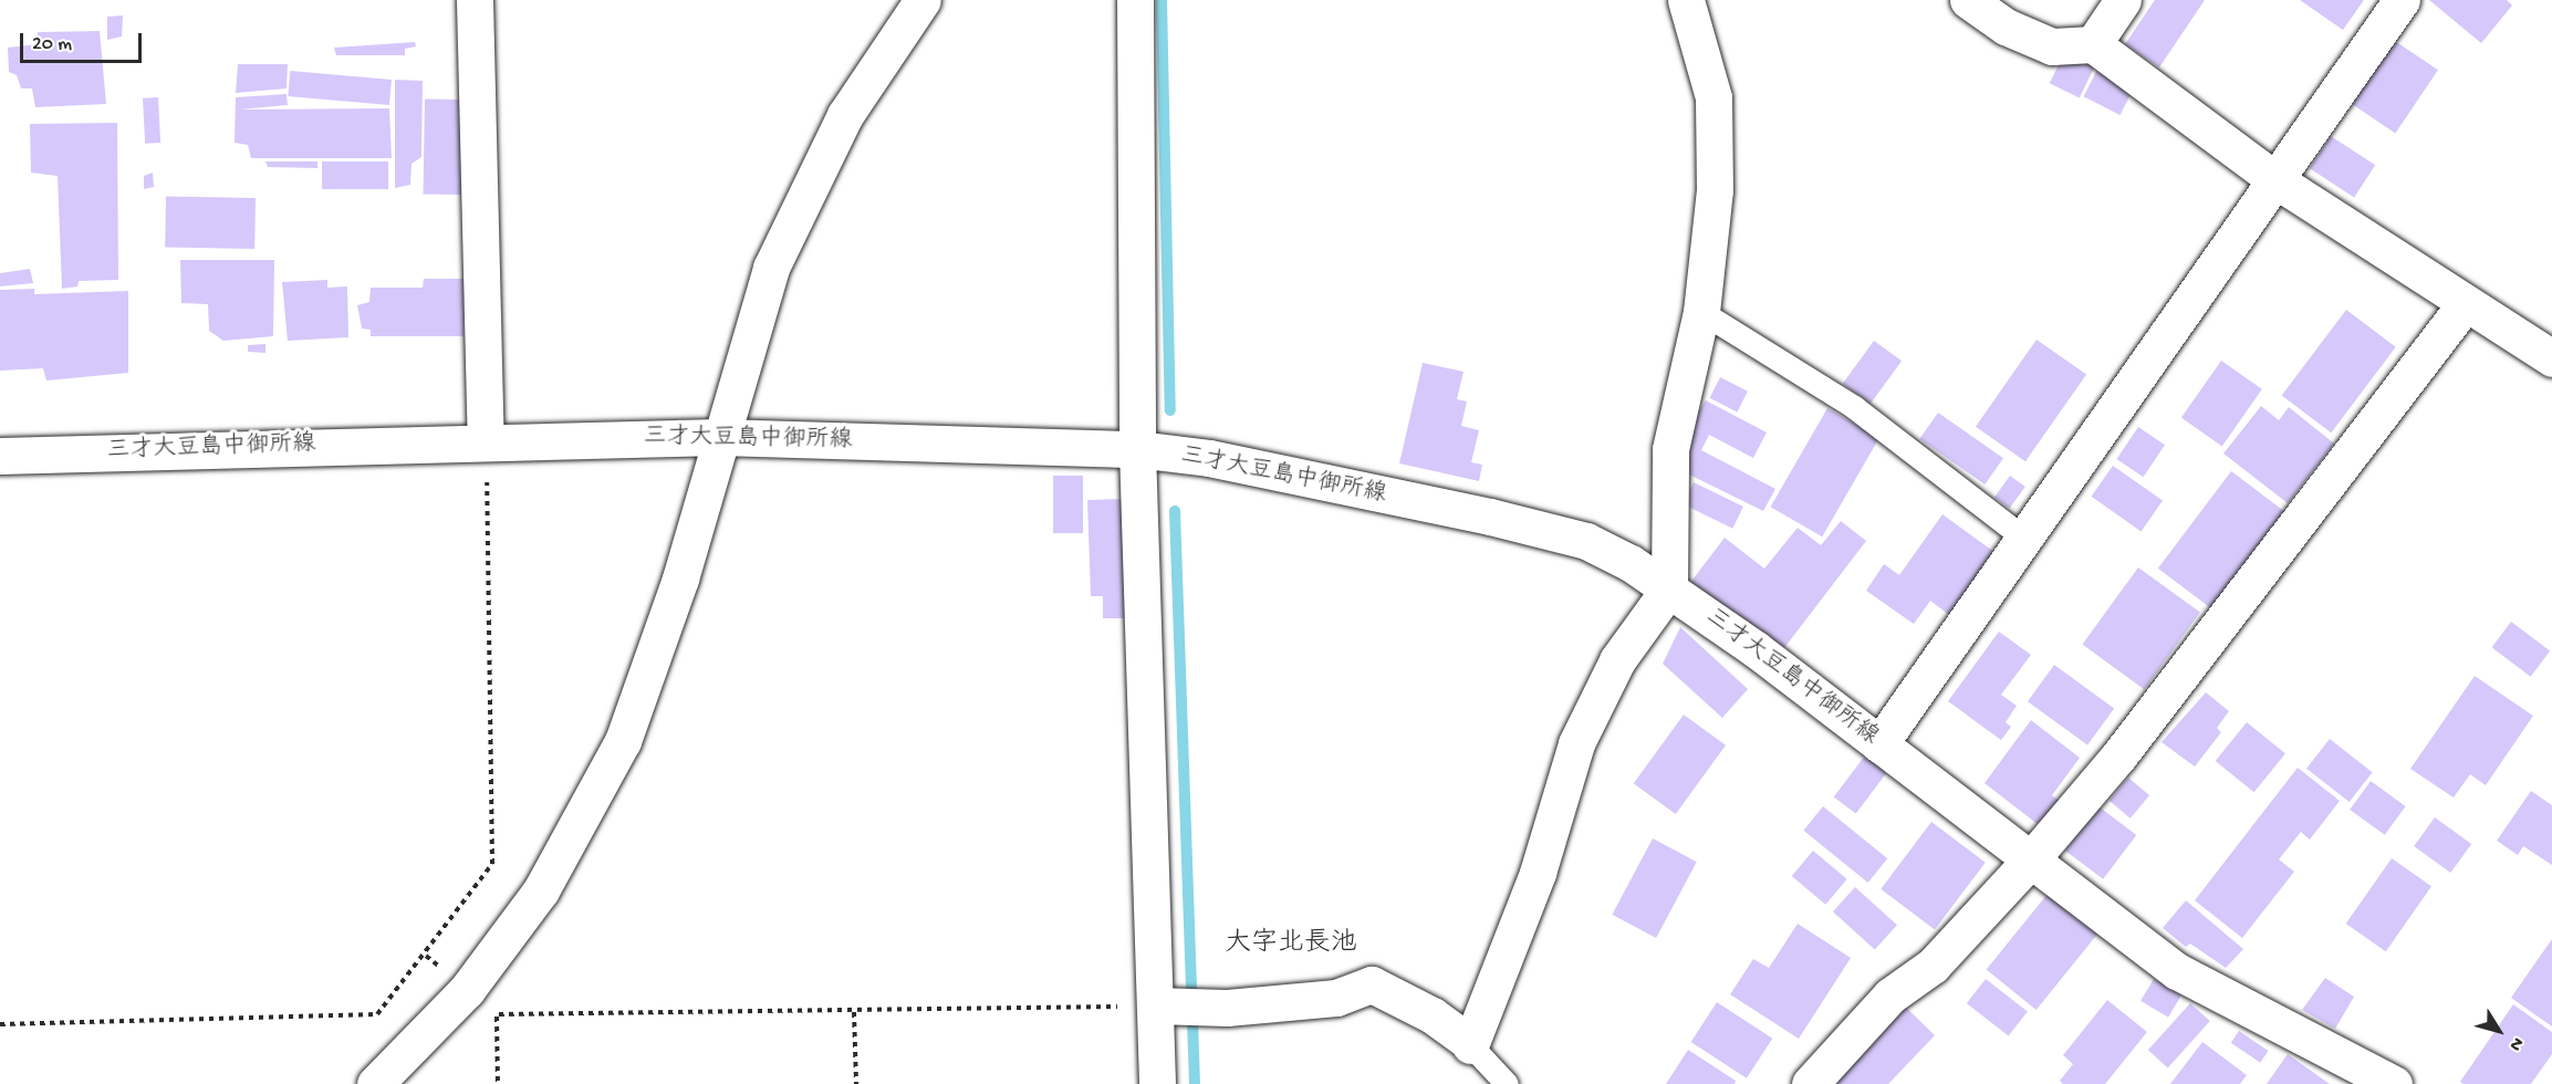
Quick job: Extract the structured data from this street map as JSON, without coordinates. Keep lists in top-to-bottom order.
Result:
{
  "streets": {
    "street": ["三才大豆島中御所線"]
  },
  "districts": ["大字北長池"],
  "scale_bar": "20 m",
  "north": "bottom right"
}
